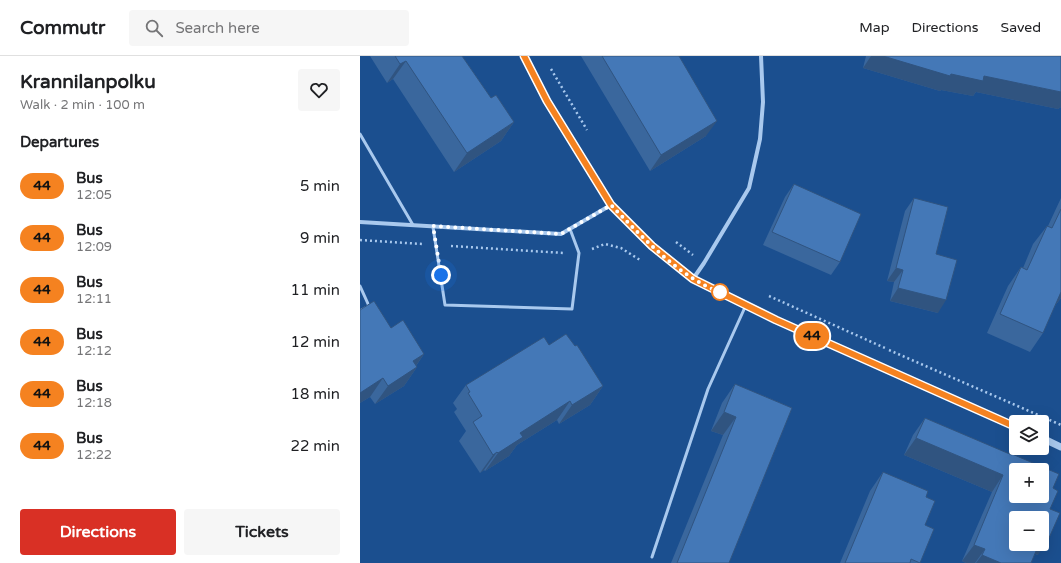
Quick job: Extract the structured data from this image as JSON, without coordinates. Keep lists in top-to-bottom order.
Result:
{
  "lines": ["bus line 44"],
  "page": {
    "header": "Commutr",
    "search": "Search here",
    "nav": ["Map", "Directions", "Saved"],
    "heading": [
      ["Krannilanpolku", "Walk · 2 min · 100 m"],
      "Departures"
    ],
    "on_map": "44",
    "list": [
      {
        "mark": "44",
        "name": "Bus",
        "note": "12:05",
        "value": "5 min"
      },
      {
        "mark": "44",
        "name": "Bus",
        "note": "12:09",
        "value": "9 min"
      },
      {
        "mark": "44",
        "name": "Bus",
        "note": "12:11",
        "value": "11 min"
      },
      {
        "mark": "44",
        "name": "Bus",
        "note": "12:12",
        "value": "12 min"
      },
      {
        "mark": "44",
        "name": "Bus",
        "note": "12:18",
        "value": "18 min"
      },
      {
        "mark": "44",
        "name": "Bus",
        "note": "12:22",
        "value": "22 min"
      }
    ],
    "map_buttons": ["+", "−"],
    "buttons": ["Directions", "Tickets"]
  }
}
